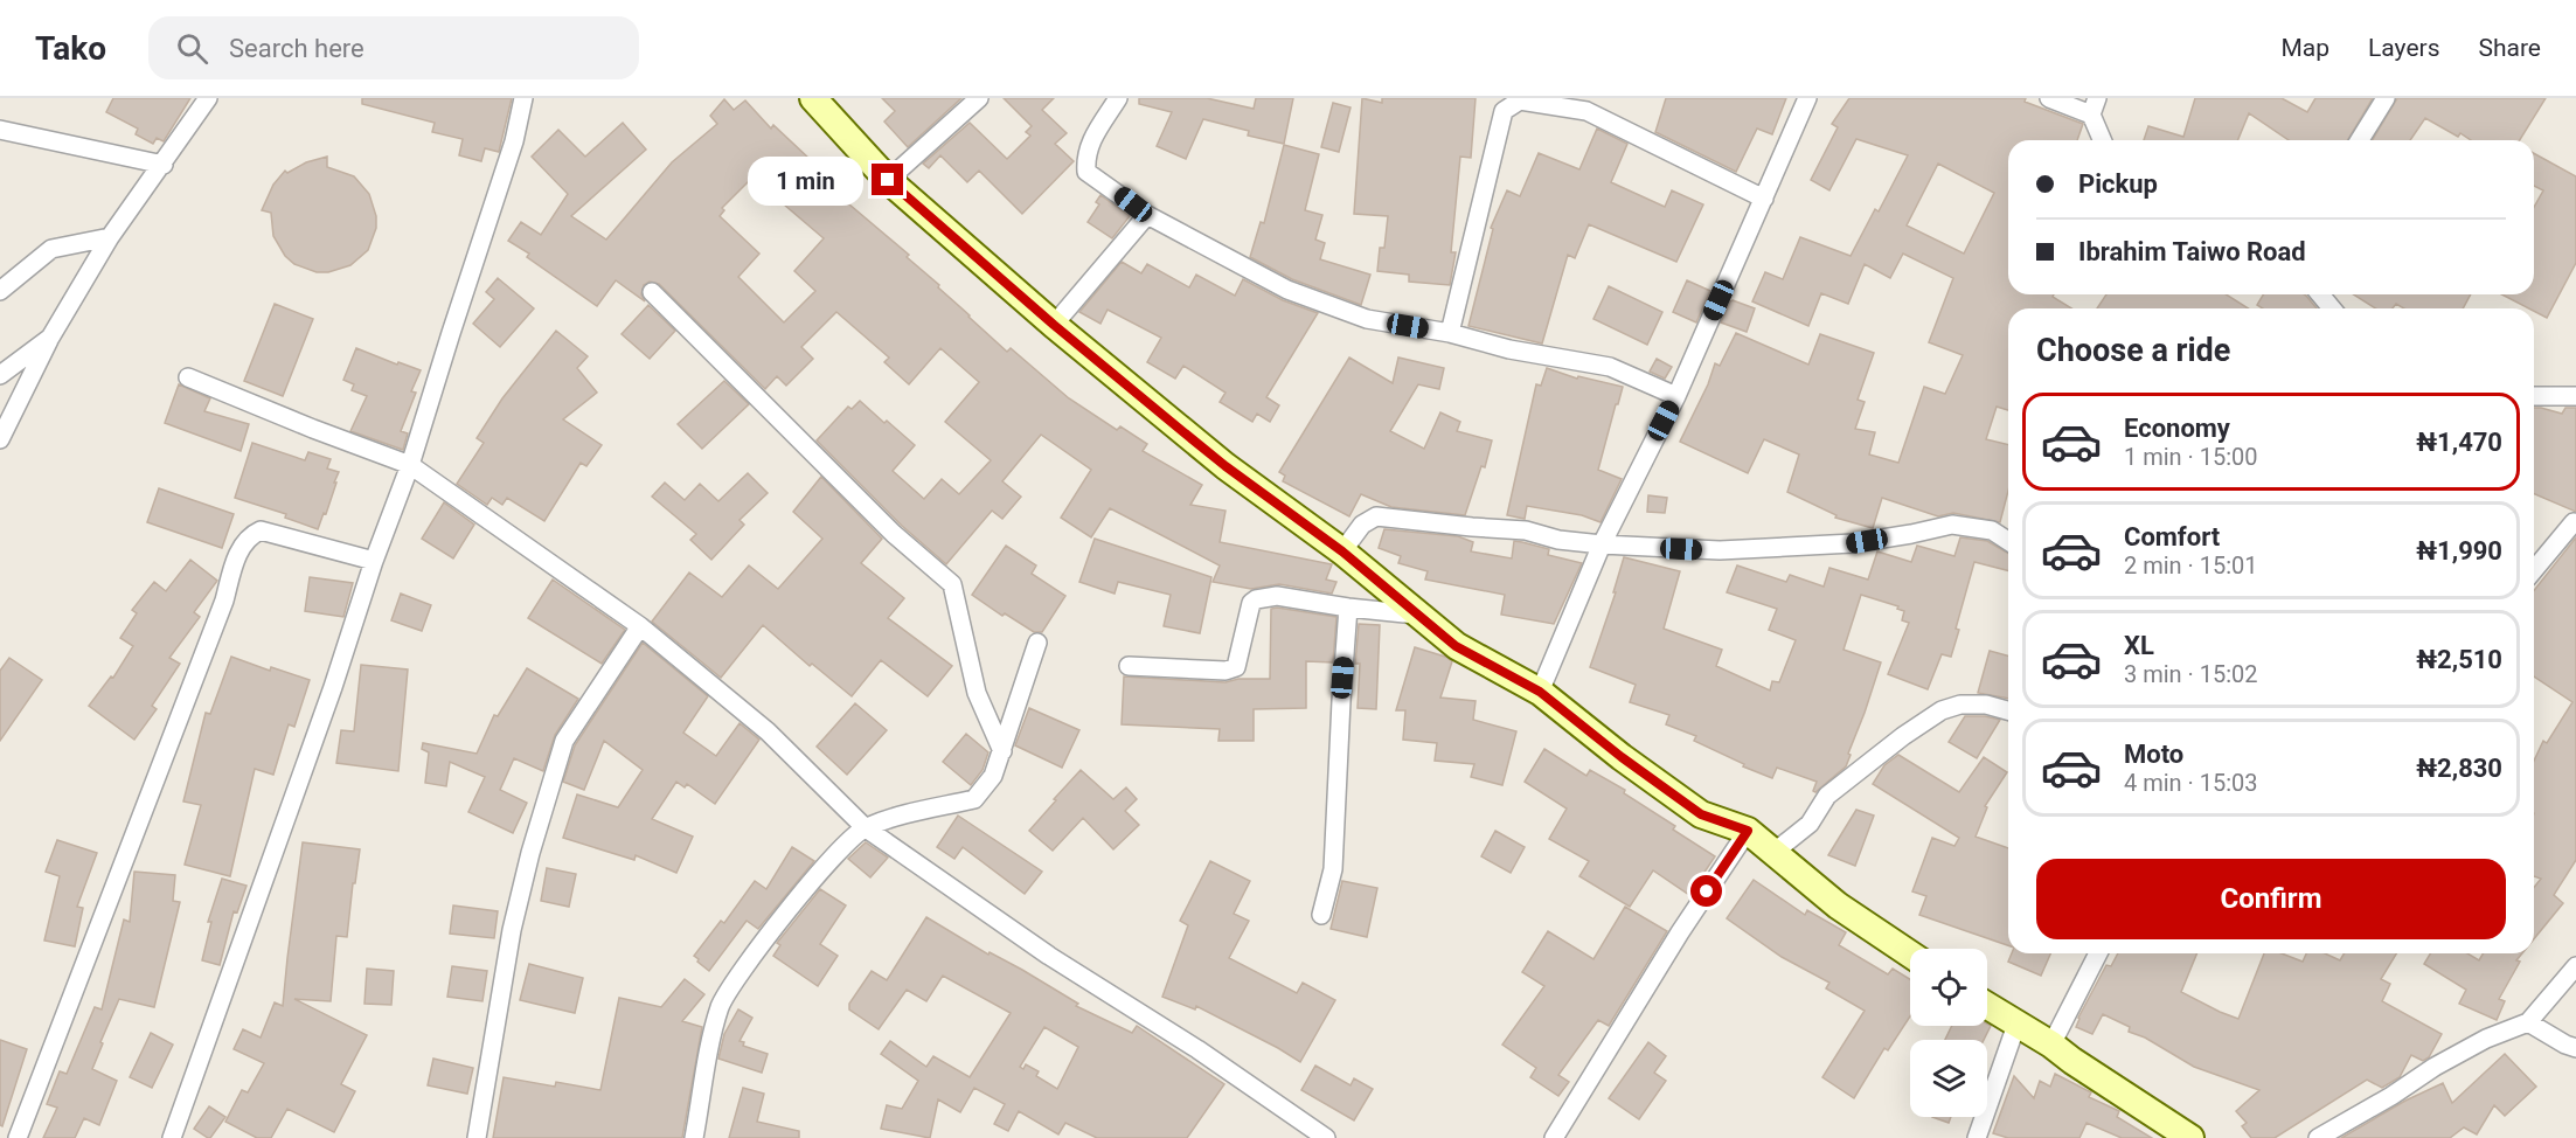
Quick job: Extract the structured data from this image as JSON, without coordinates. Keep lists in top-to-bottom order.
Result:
{
  "page": {
    "header": "Tako",
    "search": "Search here",
    "nav": ["Map", "Layers", "Share"],
    "banner": ["Pickup", "Ibrahim Taiwo Road"],
    "bubble": "1 min",
    "heading": "Choose a ride",
    "list": [
      {
        "name": "Economy",
        "note": "1 min · 15:00",
        "value": "₦1,470"
      },
      {
        "name": "Comfort",
        "note": "2 min · 15:01",
        "value": "₦1,990"
      },
      {
        "name": "XL",
        "note": "3 min · 15:02",
        "value": "₦2,510"
      },
      {
        "name": "Moto",
        "note": "4 min · 15:03",
        "value": "₦2,830"
      }
    ],
    "buttons": "Confirm"
  }
}
